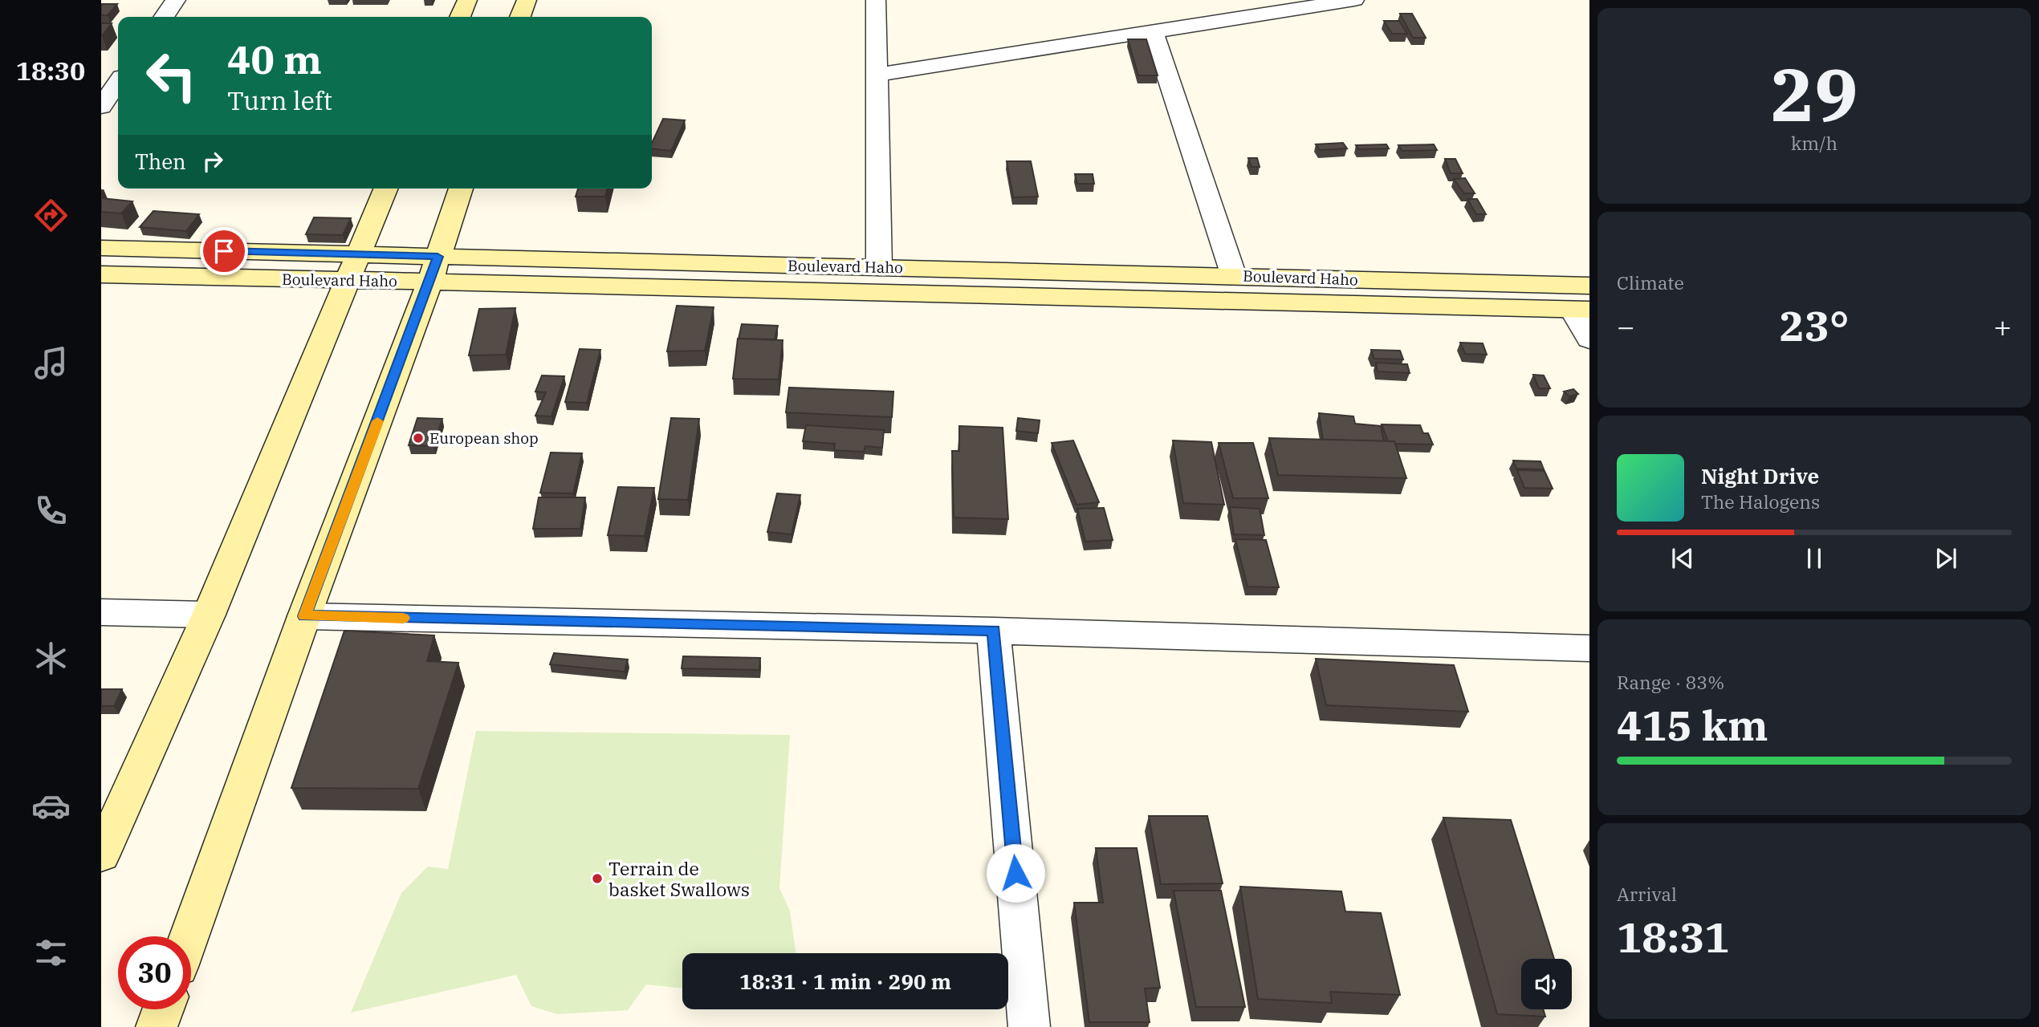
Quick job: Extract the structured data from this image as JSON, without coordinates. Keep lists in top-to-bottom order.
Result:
{
  "streets": {
    "main road": ["Boulevard Haho"]
  },
  "places": ["European shop", "Terrain de basket Swallows"],
  "page": {
    "tabs": "18:30",
    "tile": [
      ["29", "km/h"],
      "Climate",
      ["Range · 83%", "415 km"],
      ["Arrival", "18:31"]
    ],
    "turn": ["40 m", "Turn left"],
    "then": "Then",
    "heat": ["−", "23°", "+"],
    "song": ["Night Drive", "The Halogens"],
    "limit": "30",
    "trip": "18:31 · 1 min · 290 m"
  }
}
